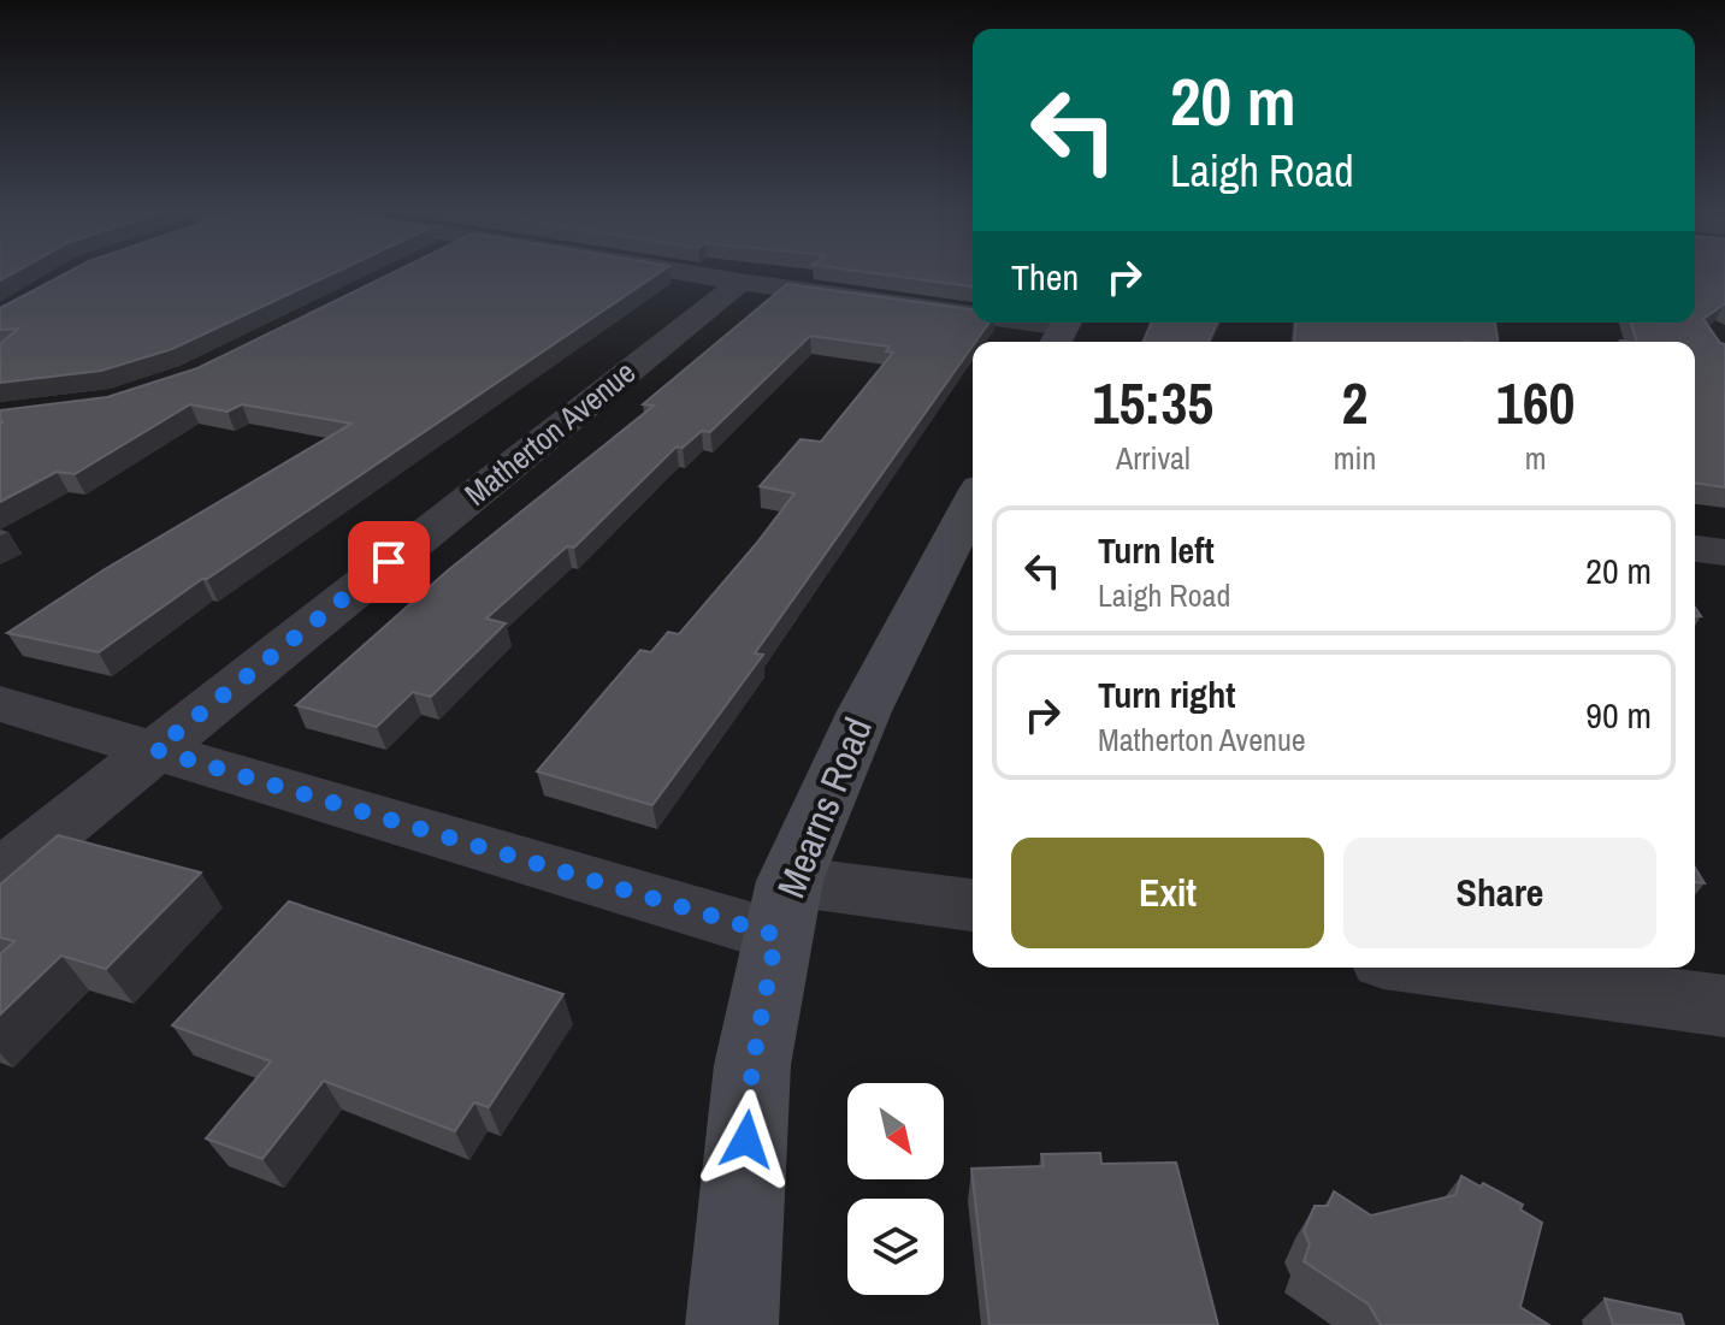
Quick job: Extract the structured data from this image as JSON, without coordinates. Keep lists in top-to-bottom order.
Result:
{
  "streets": {
    "street": ["Matherton Avenue", "Mearns Road"]
  },
  "north": "bottom right",
  "page": {
    "turn": ["20 m", "Laigh Road"],
    "then": "Then",
    "eta": [
      "15:35",
      "Arrival",
      "2",
      "min",
      "160",
      "m"
    ],
    "list": [
      {
        "name": "Turn left",
        "note": "Laigh Road",
        "value": "20 m"
      },
      {
        "name": "Turn right",
        "note": "Matherton Avenue",
        "value": "90 m"
      }
    ],
    "buttons": ["Exit", "Share"]
  }
}
